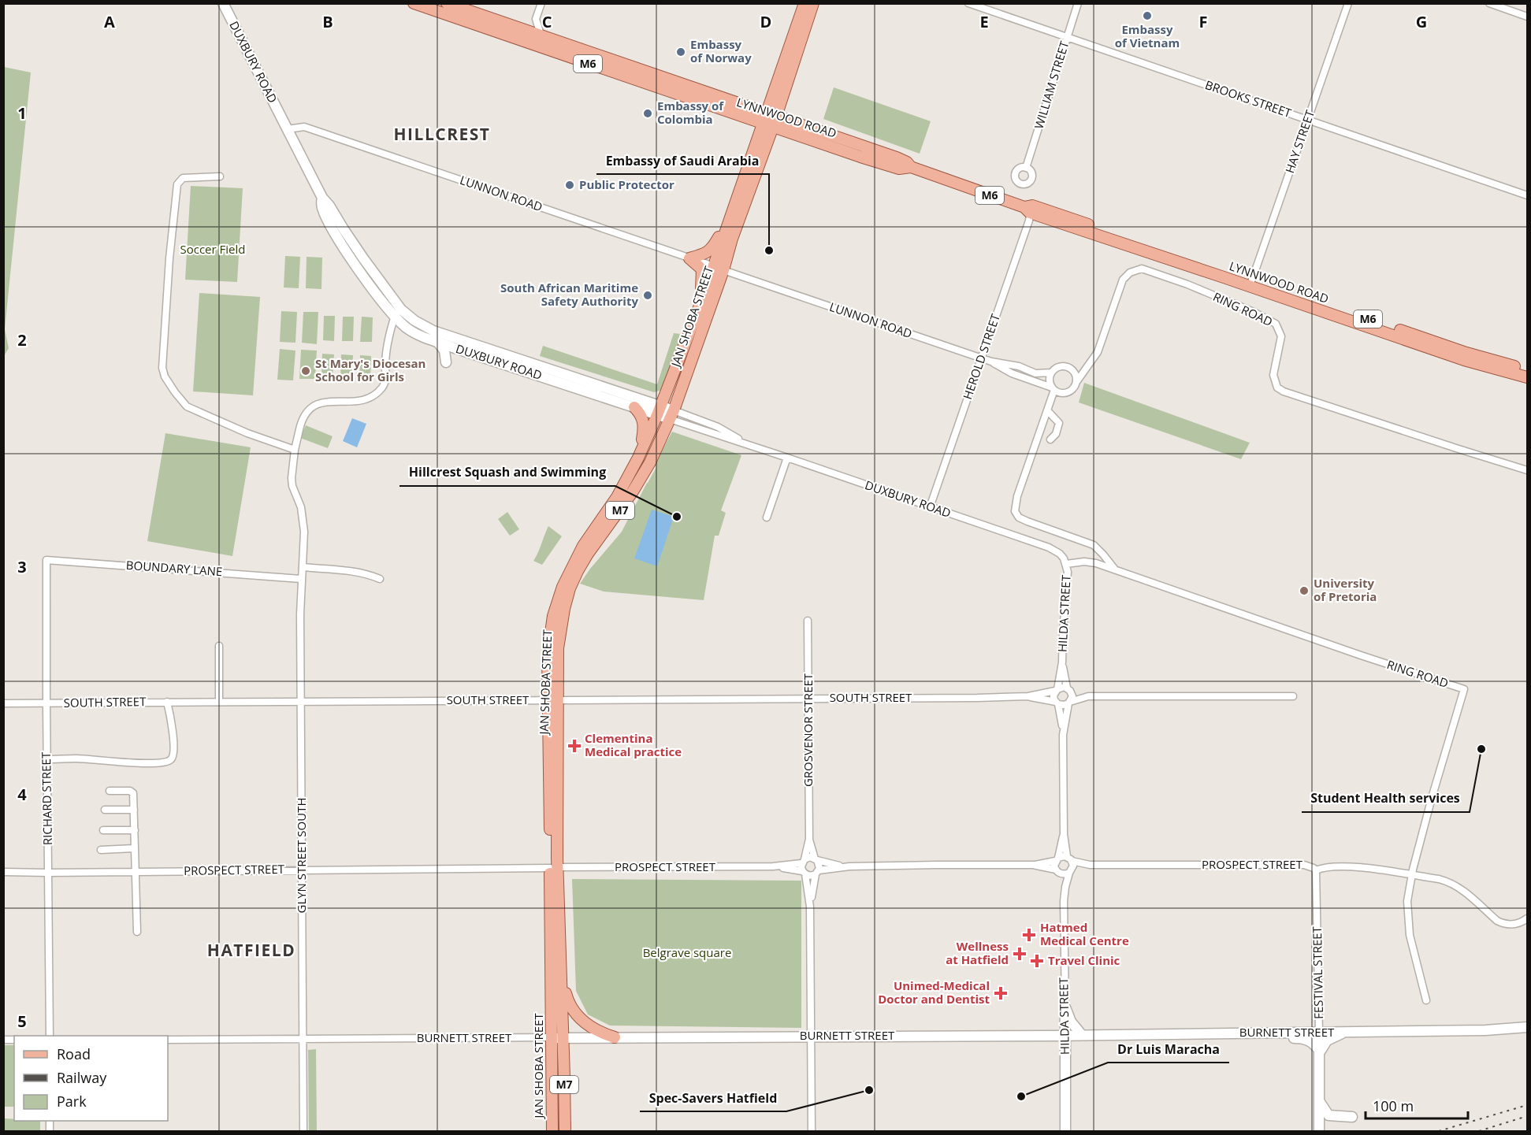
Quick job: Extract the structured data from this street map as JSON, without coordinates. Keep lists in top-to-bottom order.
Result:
{
  "streets": {
    "main road": [
      "M6",
      "LYNNWOOD ROAD",
      "JAN SHOBA STREET",
      "M7"
    ],
    "street": [
      "DUXBURY ROAD",
      "WILLIAM STREET",
      "BROOKS STREET",
      "HAY STREET",
      "LUNNON ROAD",
      "RING ROAD",
      "HEROLD STREET",
      "BOUNDARY LANE",
      "HILDA STREET",
      "SOUTH STREET",
      "GROSVENOR STREET",
      "RICHARD STREET",
      "GLYN STREET SOUTH",
      "PROSPECT STREET",
      "FESTIVAL STREET",
      "BURNETT STREET"
    ]
  },
  "crossings": [
    ["DUXBURY ROAD", "LUNNON ROAD"],
    ["DUXBURY ROAD", "RING ROAD"],
    ["DUXBURY ROAD", "JAN SHOBA STREET"],
    ["DUXBURY ROAD", "HEROLD STREET"],
    ["DUXBURY ROAD", "HILDA STREET"],
    ["DUXBURY ROAD", "GLYN STREET SOUTH"],
    ["WILLIAM STREET", "BROOKS STREET"],
    ["BROOKS STREET", "HAY STREET"],
    ["LYNNWOOD ROAD", "HAY STREET"],
    ["LYNNWOOD ROAD", "JAN SHOBA STREET"],
    ["LYNNWOOD ROAD", "HEROLD STREET"],
    ["LUNNON ROAD", "RING ROAD"],
    ["LUNNON ROAD", "JAN SHOBA STREET"],
    ["LUNNON ROAD", "HEROLD STREET"],
    ["RING ROAD", "HILDA STREET"],
    ["RING ROAD", "PROSPECT STREET"],
    ["JAN SHOBA STREET", "SOUTH STREET"],
    ["JAN SHOBA STREET", "PROSPECT STREET"],
    ["JAN SHOBA STREET", "BURNETT STREET"],
    ["BOUNDARY LANE", "RICHARD STREET"],
    ["BOUNDARY LANE", "GLYN STREET SOUTH"],
    ["HILDA STREET", "SOUTH STREET"],
    ["HILDA STREET", "PROSPECT STREET"],
    ["HILDA STREET", "BURNETT STREET"],
    ["SOUTH STREET", "GROSVENOR STREET"],
    ["SOUTH STREET", "RICHARD STREET"],
    ["SOUTH STREET", "GLYN STREET SOUTH"],
    ["GROSVENOR STREET", "PROSPECT STREET"],
    ["GROSVENOR STREET", "BURNETT STREET"],
    ["RICHARD STREET", "PROSPECT STREET"],
    ["GLYN STREET SOUTH", "PROSPECT STREET"],
    ["GLYN STREET SOUTH", "BURNETT STREET"],
    ["PROSPECT STREET", "FESTIVAL STREET"],
    ["FESTIVAL STREET", "BURNETT STREET"]
  ],
  "districts": ["HILLCREST", "HATFIELD"],
  "parks": ["Soccer Field", "Belgrave square"],
  "places": {
    "other": [
      "Embassy of Vietnam",
      "Embassy of Norway",
      "Embassy of Colombia",
      "Public Protector",
      "Embassy of Saudi Arabia",
      "South African Maritime Safety Authority",
      "St Mary's Diocesan School for Girls",
      "Hillcrest Squash and Swimming",
      "University of Pretoria",
      "Student Health services",
      "Spec-Savers Hatfield",
      "Dr Luis Maracha"
    ],
    "health": [
      "Clementina Medical practice",
      "Hatmed Medical Centre",
      "Wellness at Hatfield",
      "Travel Clinic",
      "Unimed-Medical Doctor and Dentist"
    ]
  },
  "legend": ["Road", "Railway", "Park"],
  "scale_bar": "100 m",
  "grid": {
    "columns": [
      "A",
      "B",
      "C",
      "D",
      "E",
      "F",
      "G"
    ],
    "rows": [
      "1",
      "2",
      "3",
      "4",
      "5"
    ]
  }
}
